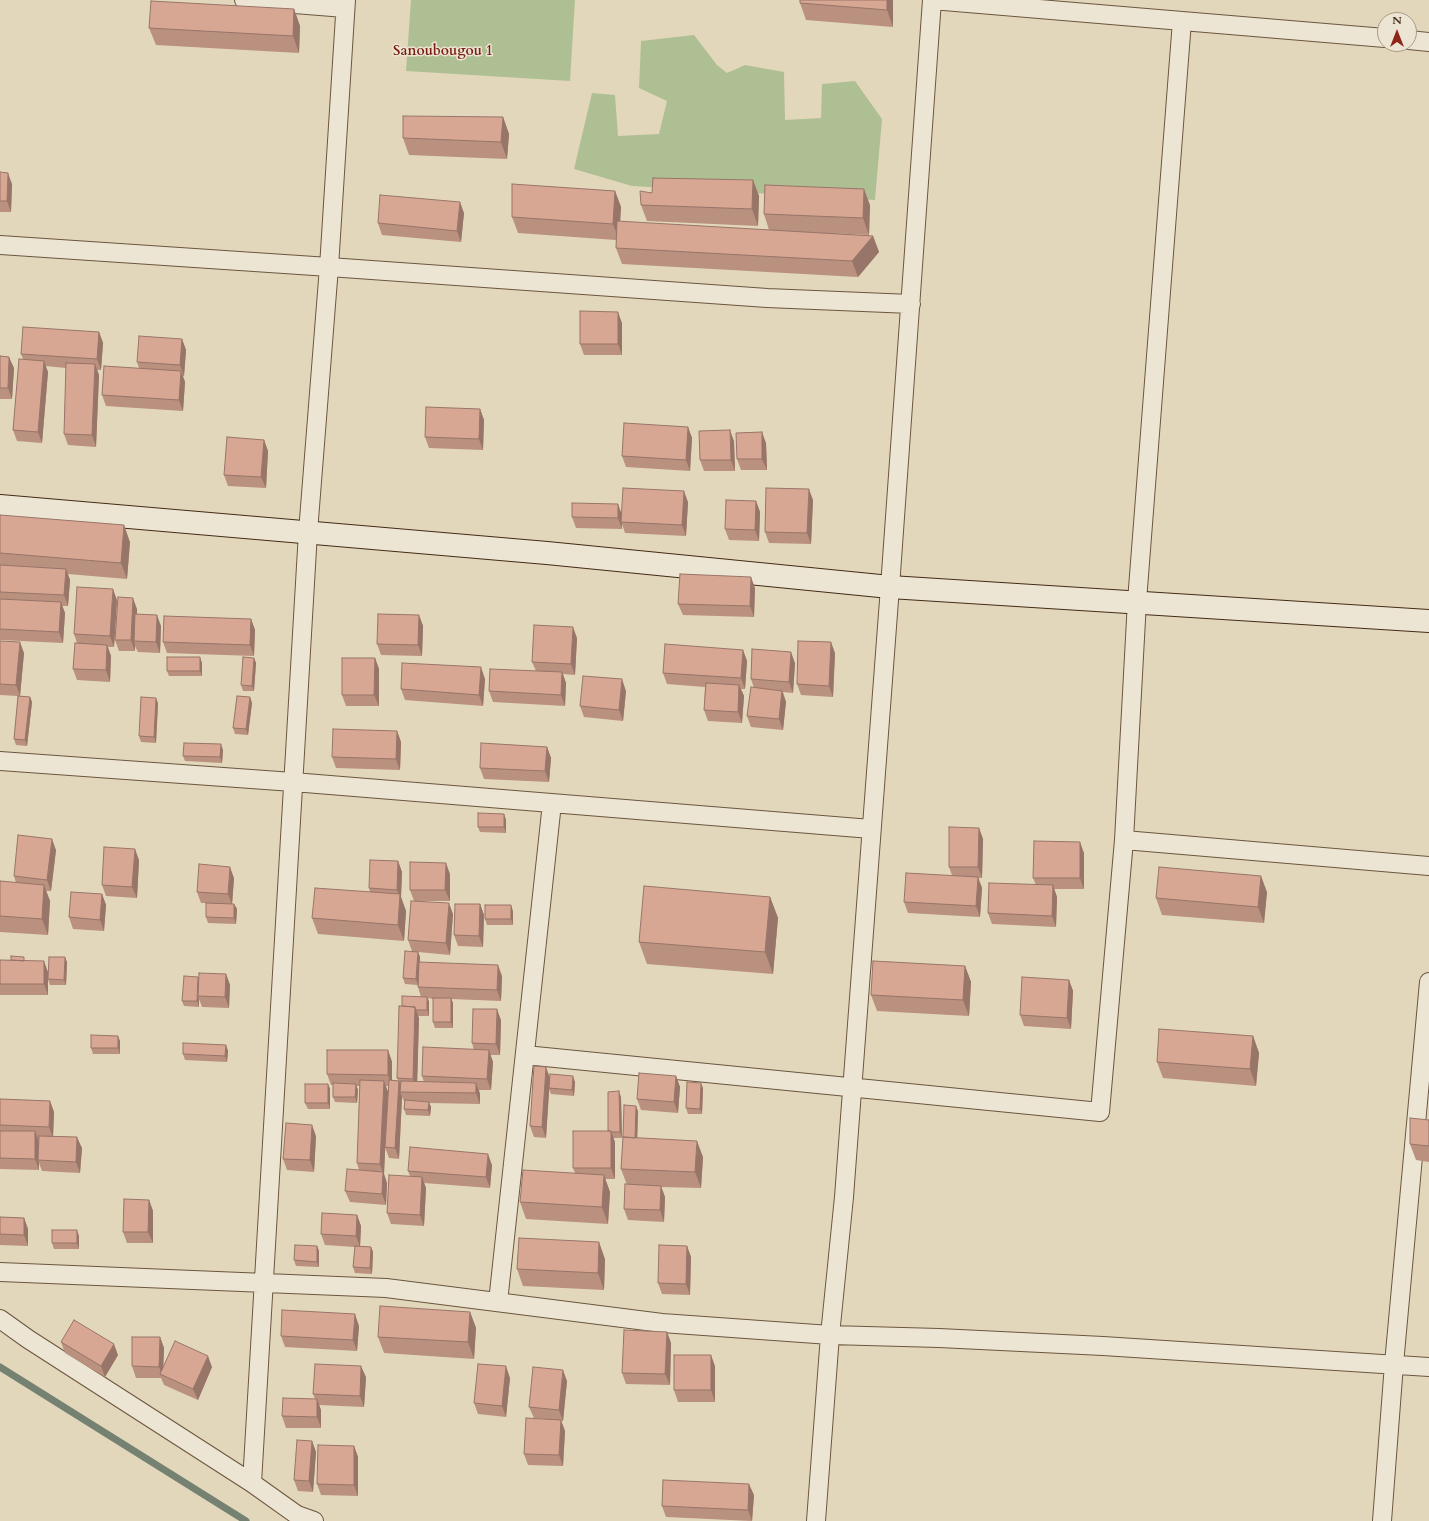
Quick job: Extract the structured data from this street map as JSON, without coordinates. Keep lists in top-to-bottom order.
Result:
{
  "districts": ["Sanoubougou 1"],
  "north": "top"
}
